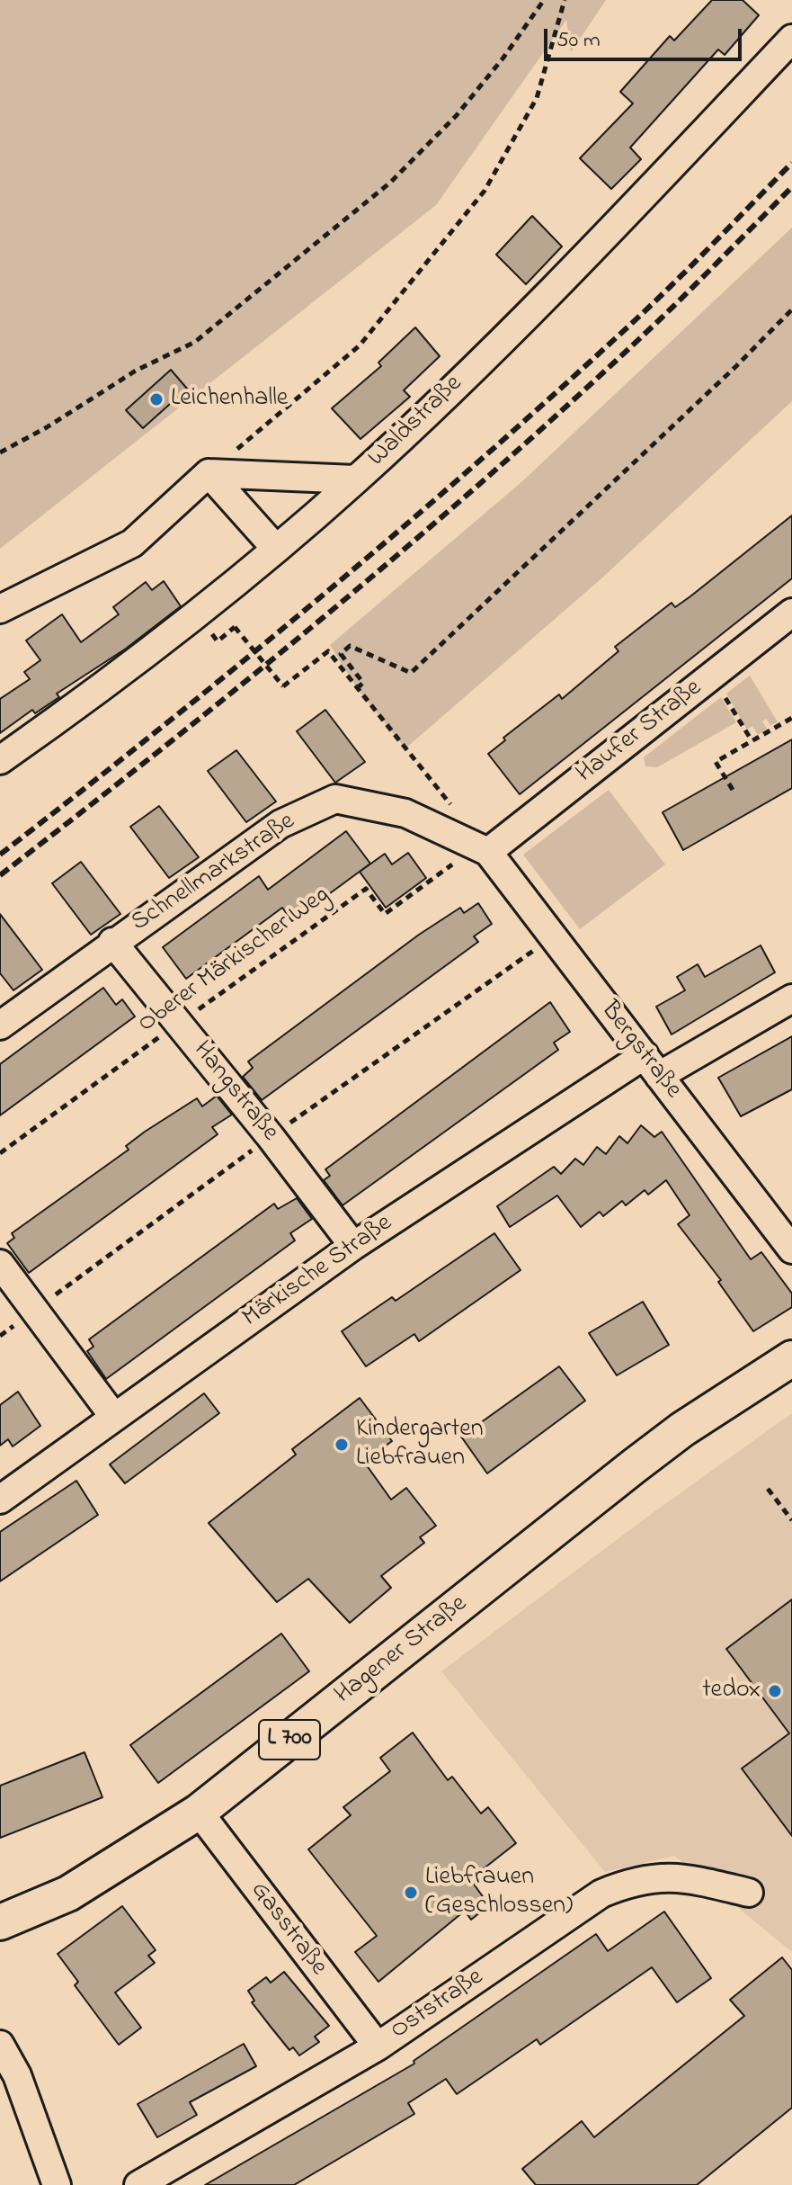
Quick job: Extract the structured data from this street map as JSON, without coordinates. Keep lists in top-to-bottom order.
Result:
{
  "streets": {
    "main road": ["Hagener Straße", "L 700"],
    "street": [
      "Waldstraße",
      "Haufer Straße",
      "Schnellmarkstraße",
      "Bergstraße",
      "Hangstraße",
      "Märkische Straße",
      "Gasstraße",
      "Oststraße"
    ],
    "path": ["Oberer Märkischer Weg"]
  },
  "crossings": [
    ["Haufer Straße", "Schnellmarkstraße"],
    ["Haufer Straße", "Oberer Märkischer Weg"],
    ["Haufer Straße", "Bergstraße"],
    ["Schnellmarkstraße", "Oberer Märkischer Weg"],
    ["Schnellmarkstraße", "Bergstraße"],
    ["Schnellmarkstraße", "Hangstraße"],
    ["Oberer Märkischer Weg", "Bergstraße"],
    ["Oberer Märkischer Weg", "Hangstraße"],
    ["Bergstraße", "Märkische Straße"],
    ["Hangstraße", "Märkische Straße"],
    ["Hagener Straße", "Gasstraße"],
    ["Gasstraße", "Oststraße"]
  ],
  "places": [
    "Leichenhalle",
    "Kindergarten Liebfrauen",
    "tedox",
    "Liebfrauen (Geschlossen)"
  ],
  "scale_bar": "50 m"
}
